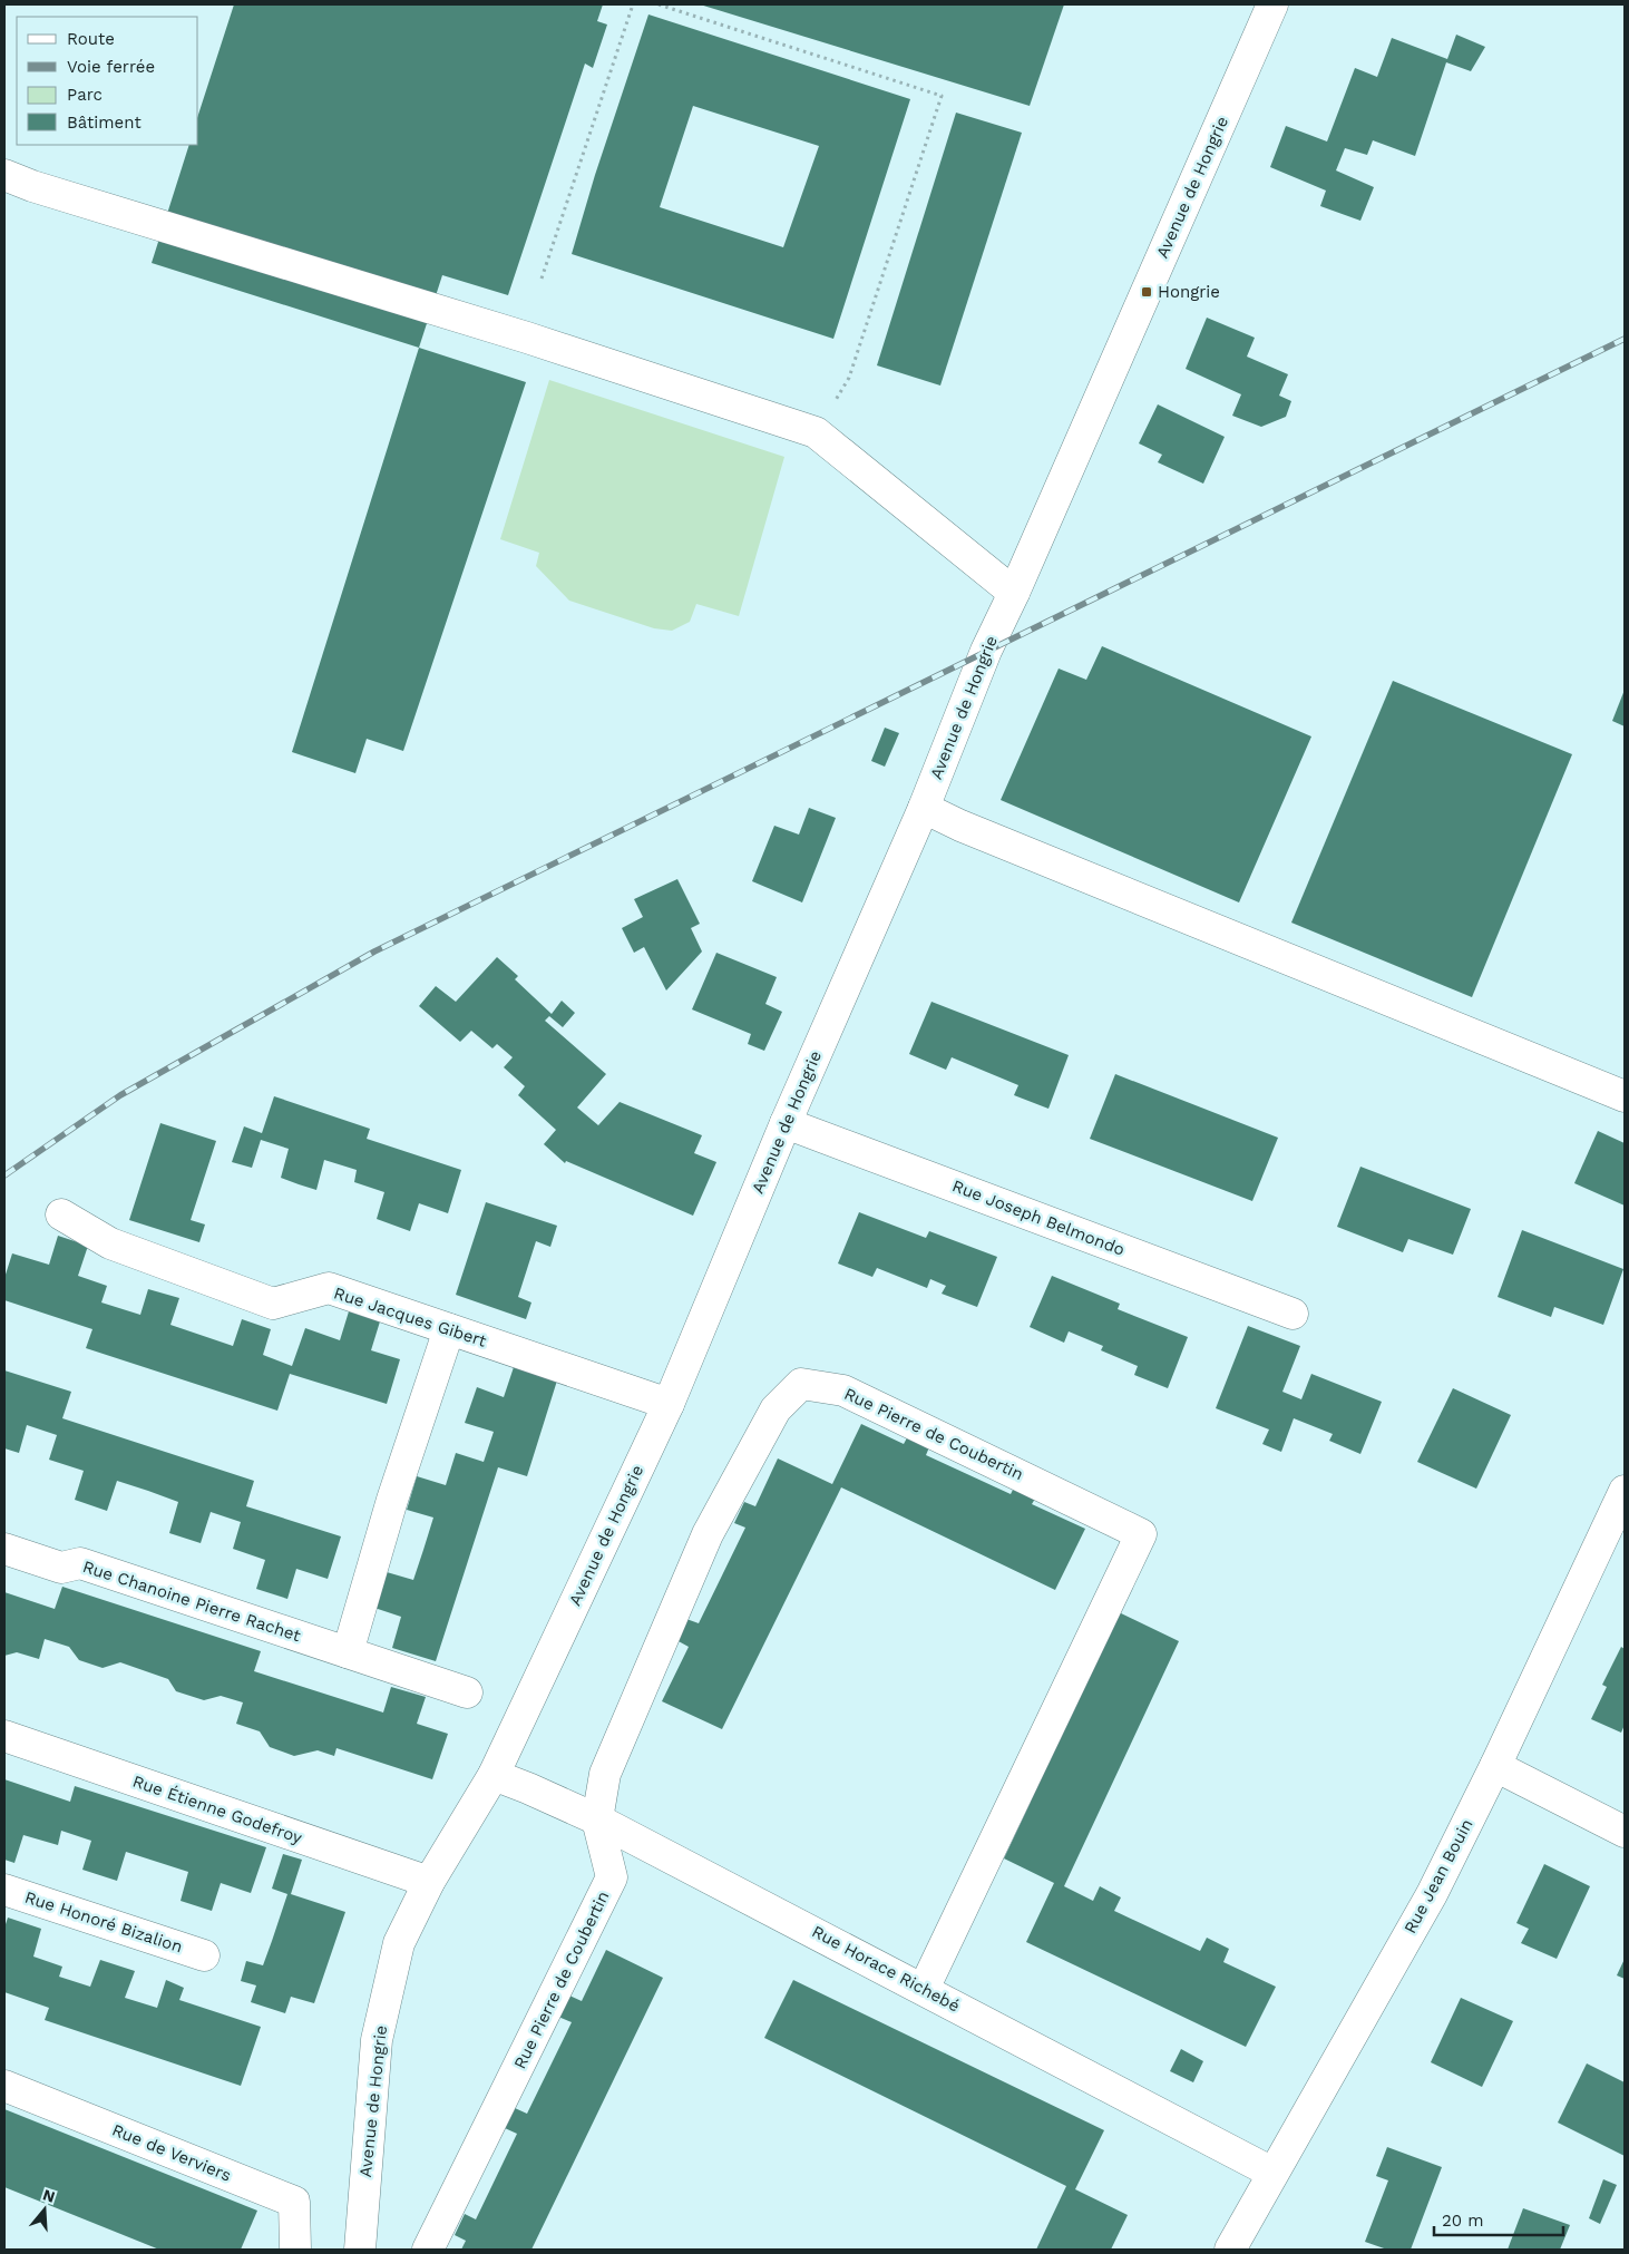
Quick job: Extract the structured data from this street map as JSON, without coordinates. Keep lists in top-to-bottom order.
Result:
{
  "streets": {
    "street": [
      "Avenue de Hongrie",
      "Rue Joseph Belmondo",
      "Rue Jacques Gibert",
      "Rue Pierre de Coubertin",
      "Rue Chanoine Pierre Rachet",
      "Rue Étienne Godefroy",
      "Rue Jean Bouin",
      "Rue Honoré Bizalion",
      "Rue Horace Richebé",
      "Rue de Verviers"
    ]
  },
  "crossings": [
    ["Avenue de Hongrie", "Rue Joseph Belmondo"],
    ["Avenue de Hongrie", "Rue Jacques Gibert"],
    ["Avenue de Hongrie", "Rue Étienne Godefroy"],
    ["Avenue de Hongrie", "Rue Horace Richebé"],
    ["Rue Pierre de Coubertin", "Rue Horace Richebé"],
    ["Rue Jean Bouin", "Rue Horace Richebé"]
  ],
  "places": {
    "transit": ["Hongrie"]
  },
  "legend": [
    "Route",
    "Voie ferrée",
    "Parc",
    "Bâtiment"
  ],
  "scale_bar": "20 m",
  "north": "top"
}
